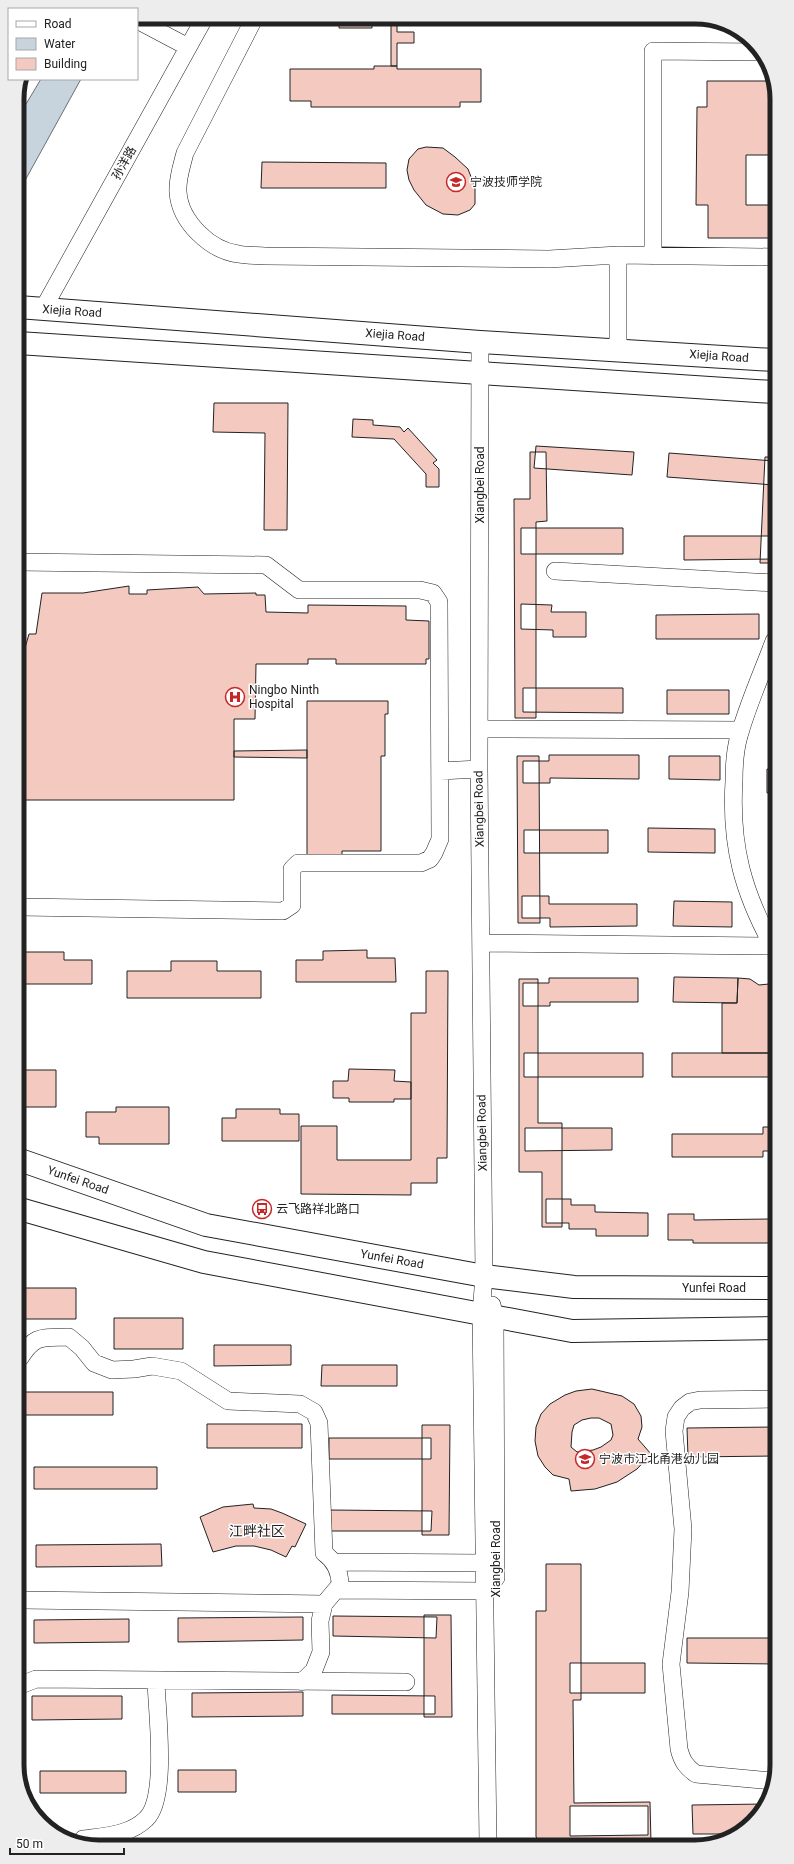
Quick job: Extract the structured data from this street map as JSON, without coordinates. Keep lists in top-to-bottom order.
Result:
{
  "streets": {
    "main road": ["Xiejia Road", "Yunfei Road"],
    "street": ["孙洋路", "Xiangbei Road"]
  },
  "crossings": [
    ["孙洋路", "Xiejia Road"],
    ["Xiejia Road", "Xiangbei Road"],
    ["Xiangbei Road", "Yunfei Road"]
  ],
  "districts": ["江畔社区"],
  "places": {
    "school or university": ["宁波技师学院", "宁波市江北甬港幼儿园"],
    "hospital": ["Ningbo Ninth Hospital"],
    "bus stop": ["云飞路祥北路口"]
  },
  "legend": ["Road", "Water", "Building"],
  "scale_bar": "50 m"
}
